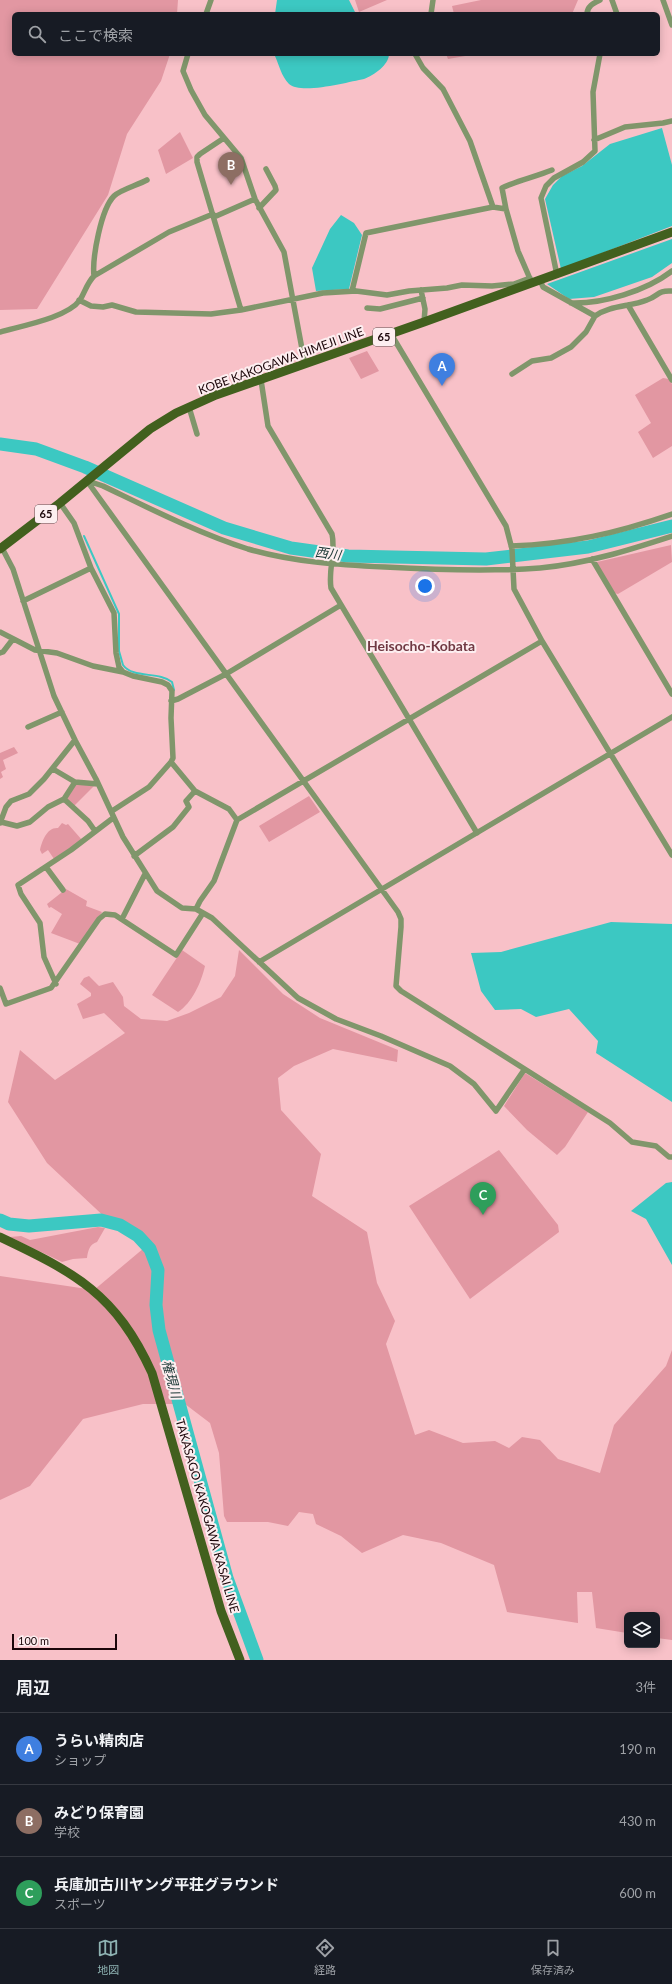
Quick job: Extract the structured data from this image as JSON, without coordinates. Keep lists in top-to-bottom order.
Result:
{
  "streets": {
    "main road": ["65", "KOBE KAKOGAWA HIMEJI LINE", "TAKASAGO KAKOGAWA KASAI LINE"]
  },
  "districts": ["Heisocho-Kobata"],
  "water": ["西川", "権現川"],
  "scale_bar": "100 m",
  "page": {
    "search": "ここで検索",
    "pins": ["B", "A", "C"],
    "scale": "100 m",
    "heading": ["周辺", "3件"],
    "list": [
      {
        "mark": "A",
        "name": "うらい精肉店",
        "note": "ショップ",
        "value": "190 m"
      },
      {
        "mark": "B",
        "name": "みどり保育園",
        "note": "学校",
        "value": "430 m"
      },
      {
        "mark": "C",
        "name": "兵庫加古川ヤング平荘グラウンド",
        "note": "スポーツ",
        "value": "600 m"
      }
    ],
    "nav": ["地図", "経路", "保存済み"]
  }
}
